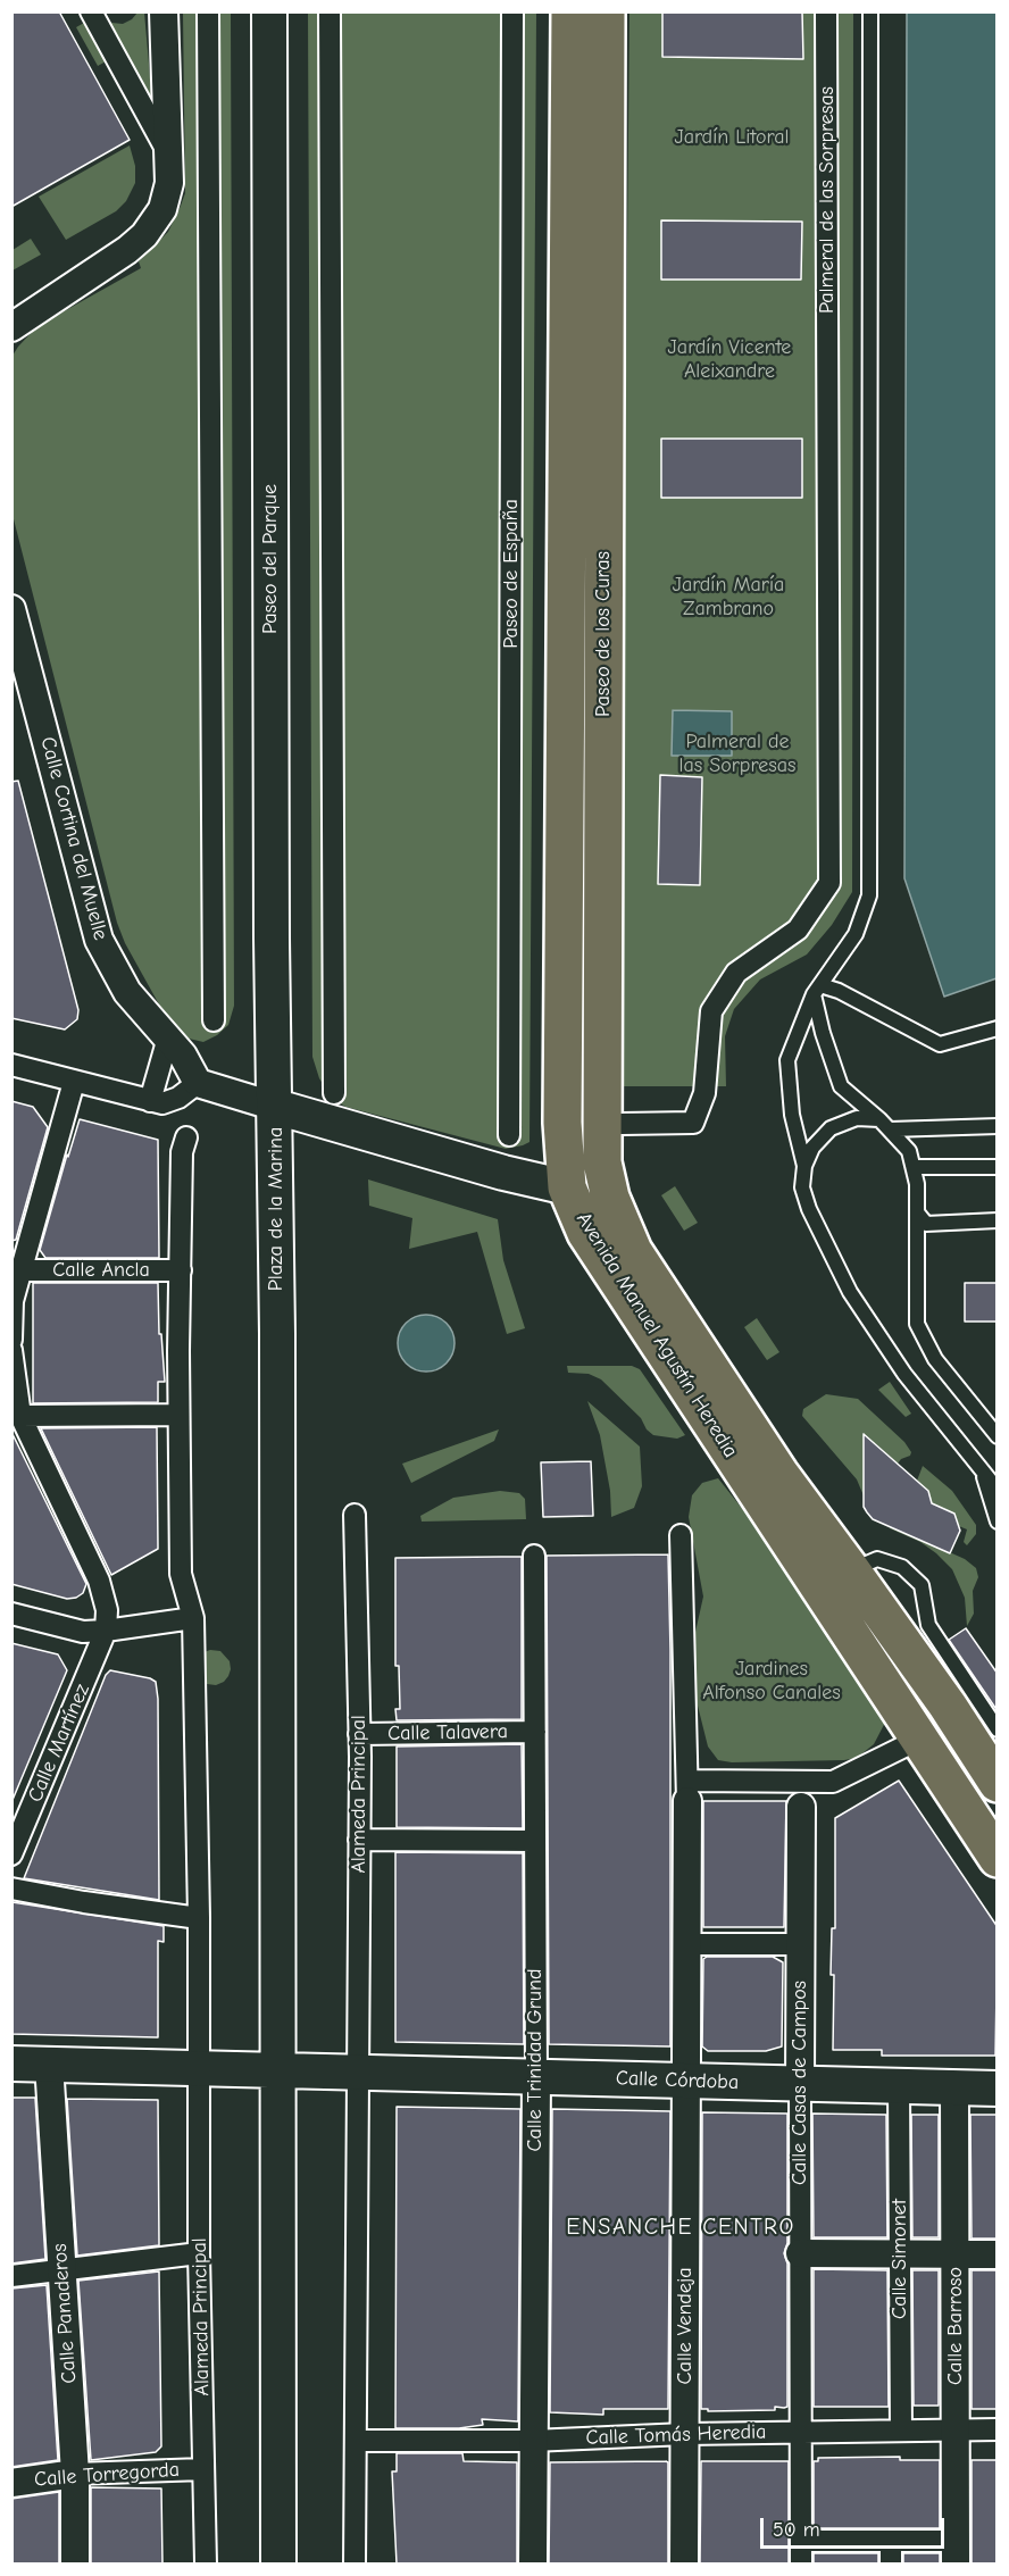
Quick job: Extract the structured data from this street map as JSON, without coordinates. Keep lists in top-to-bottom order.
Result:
{
  "streets": {
    "main road": ["Paseo de los Curas", "Avenida Manuel Agustín Heredia"],
    "street": [
      "Palmeral de las Sorpresas",
      "Paseo del Parque",
      "Paseo de España",
      "Calle Cortina del Muelle",
      "Plaza de la Marina",
      "Calle Ancla",
      "Calle Talavera",
      "Calle Martínez",
      "Alameda Principal",
      "Calle Trinidad Grund",
      "Calle Córdoba",
      "Calle Casas de Campos",
      "Calle Simonet",
      "Calle Panaderos",
      "Calle Vendeja",
      "Calle Barroso",
      "Calle Tomás Heredia",
      "Calle Torregorda"
    ]
  },
  "crossings": [
    ["Paseo del Parque", "Plaza de la Marina"],
    ["Paseo de los Curas", "Plaza de la Marina"],
    ["Paseo de los Curas", "Avenida Manuel Agustín Heredia"],
    ["Plaza de la Marina", "Avenida Manuel Agustín Heredia"],
    ["Calle Talavera", "Alameda Principal"],
    ["Calle Talavera", "Calle Trinidad Grund"],
    ["Alameda Principal", "Calle Córdoba"],
    ["Alameda Principal", "Calle Tomás Heredia"],
    ["Alameda Principal", "Calle Torregorda"],
    ["Calle Trinidad Grund", "Calle Córdoba"],
    ["Calle Trinidad Grund", "Calle Tomás Heredia"],
    ["Calle Córdoba", "Calle Casas de Campos"],
    ["Calle Córdoba", "Calle Simonet"],
    ["Calle Córdoba", "Calle Vendeja"],
    ["Calle Córdoba", "Calle Barroso"],
    ["Calle Casas de Campos", "Calle Tomás Heredia"],
    ["Calle Simonet", "Calle Tomás Heredia"],
    ["Calle Panaderos", "Calle Torregorda"],
    ["Calle Vendeja", "Calle Tomás Heredia"],
    ["Calle Barroso", "Calle Tomás Heredia"]
  ],
  "districts": ["ENSANCHE CENTRO"],
  "parks": [
    "Jardín Litoral",
    "Jardín Vicente Aleixandre",
    "Jardín María Zambrano",
    "Palmeral de las Sorpresas",
    "Jardines Alfonso Canales"
  ],
  "scale_bar": "50 m"
}
